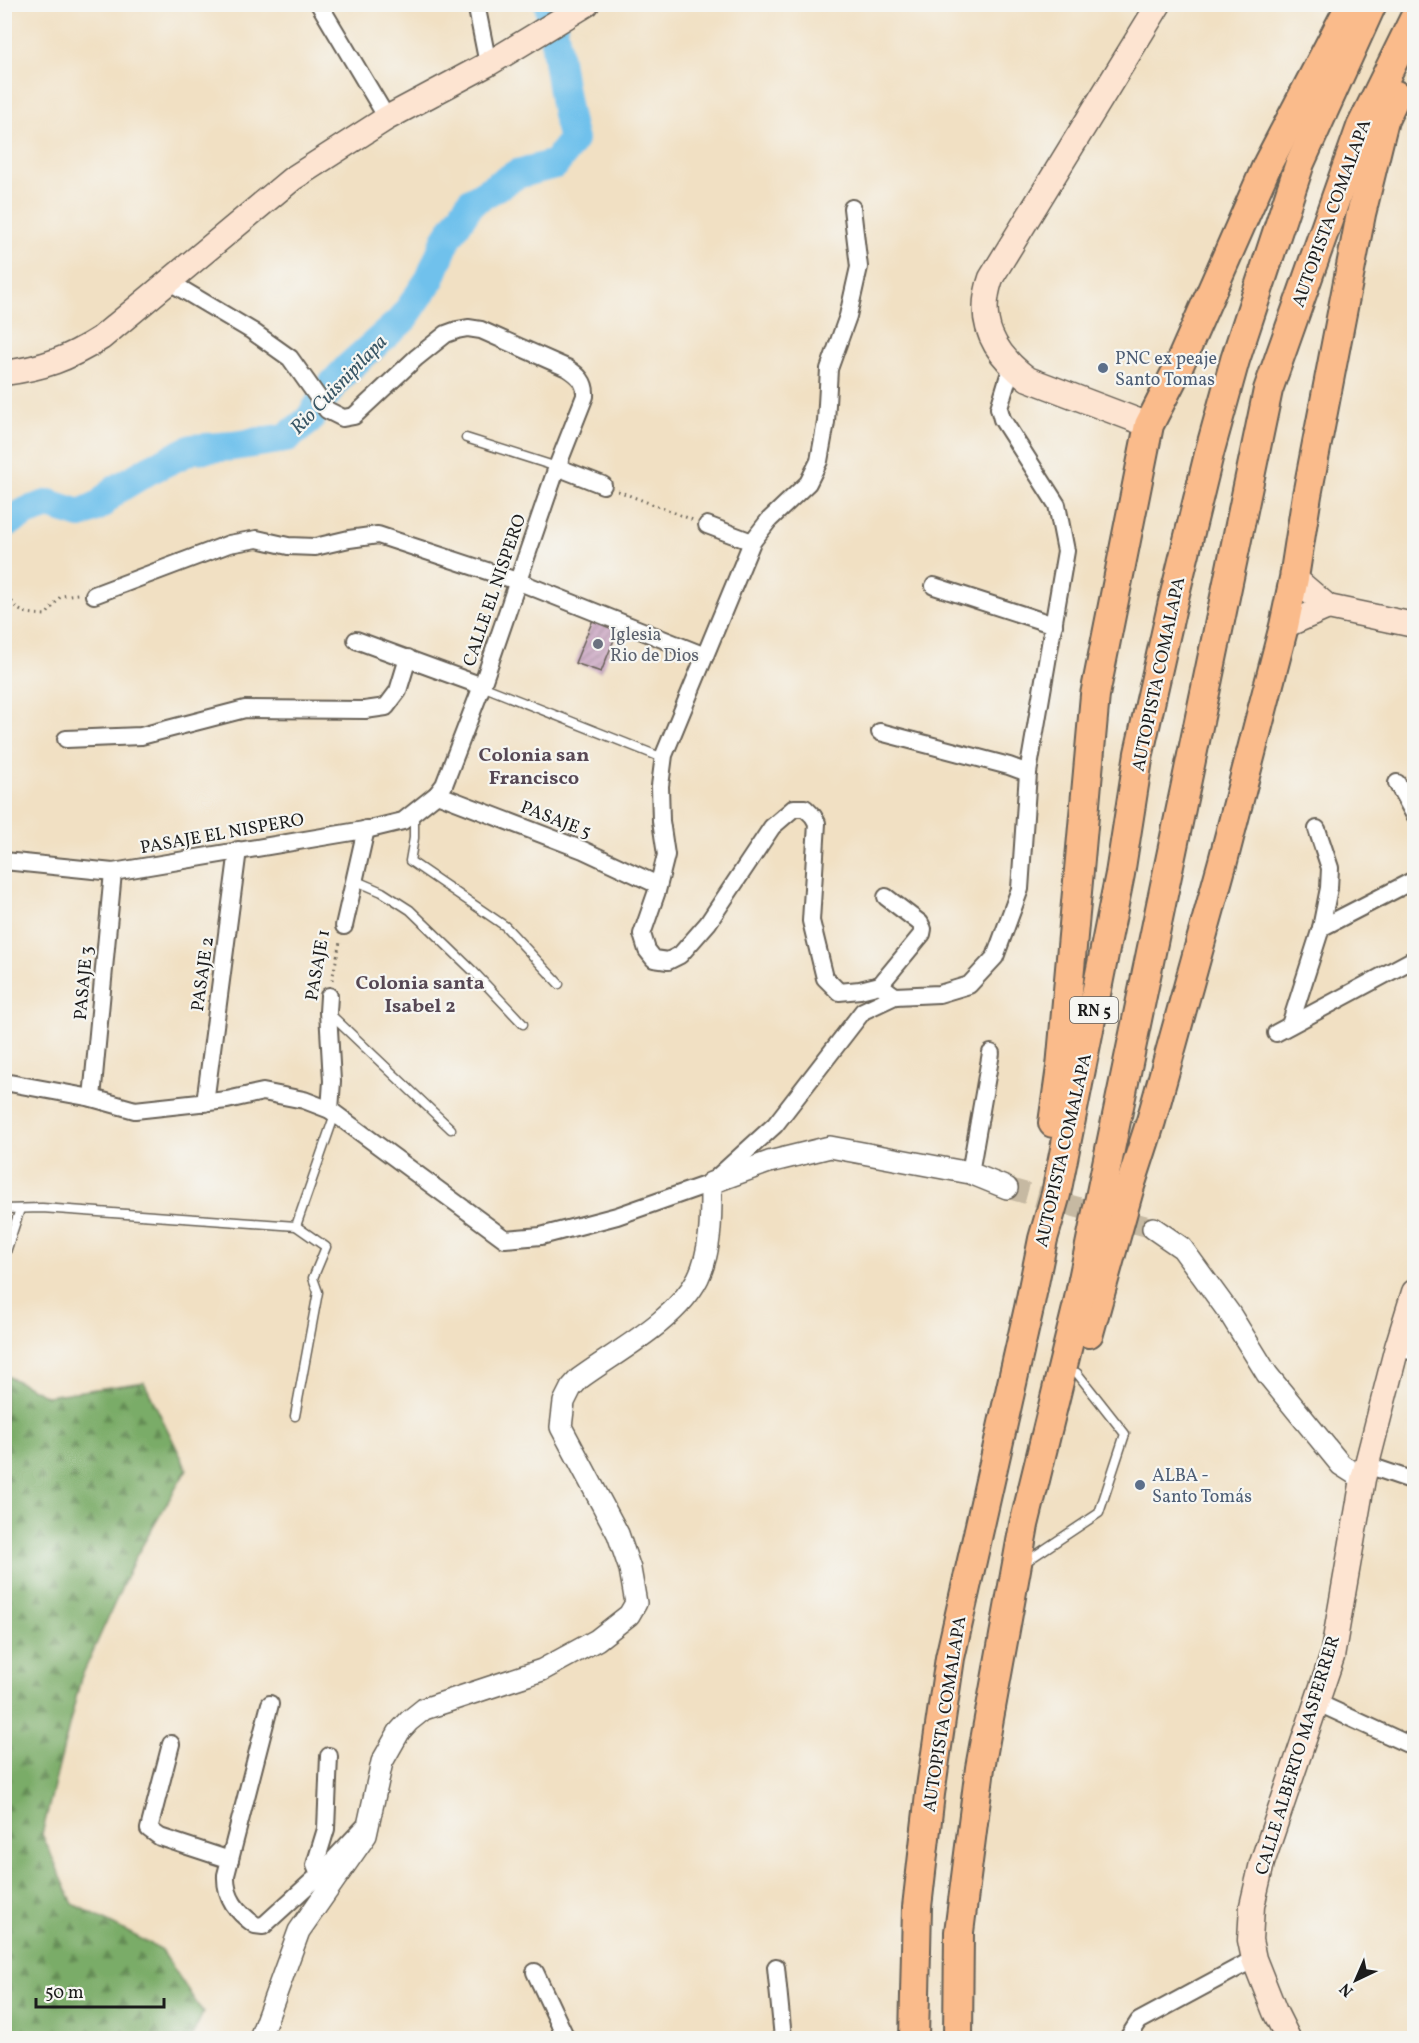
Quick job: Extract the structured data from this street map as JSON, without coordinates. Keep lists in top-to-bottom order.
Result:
{
  "streets": {
    "highway": ["AUTOPISTA COMALAPA", "RN 5"],
    "main road": ["CALLE ALBERTO MASFERRER"],
    "street": [
      "CALLE EL NISPERO",
      "PASAJE 5",
      "PASAJE EL NISPERO",
      "PASAJE 1",
      "PASAJE 2",
      "PASAJE 3"
    ]
  },
  "crossings": [
    ["CALLE EL NISPERO", "PASAJE 5"],
    ["CALLE EL NISPERO", "PASAJE EL NISPERO"],
    ["PASAJE 5", "PASAJE EL NISPERO"],
    ["PASAJE EL NISPERO", "PASAJE 1"],
    ["PASAJE EL NISPERO", "PASAJE 2"],
    ["PASAJE EL NISPERO", "PASAJE 3"]
  ],
  "districts": ["Colonia san Francisco", "Colonia santa Isabel 2"],
  "water": ["Rio Cuisnipilapa"],
  "places": ["PNC ex peaje Santo Tomas", "Iglesia Rio de Dios", "ALBA - Santo Tomás"],
  "scale_bar": "50 m",
  "north": "bottom left"
}
